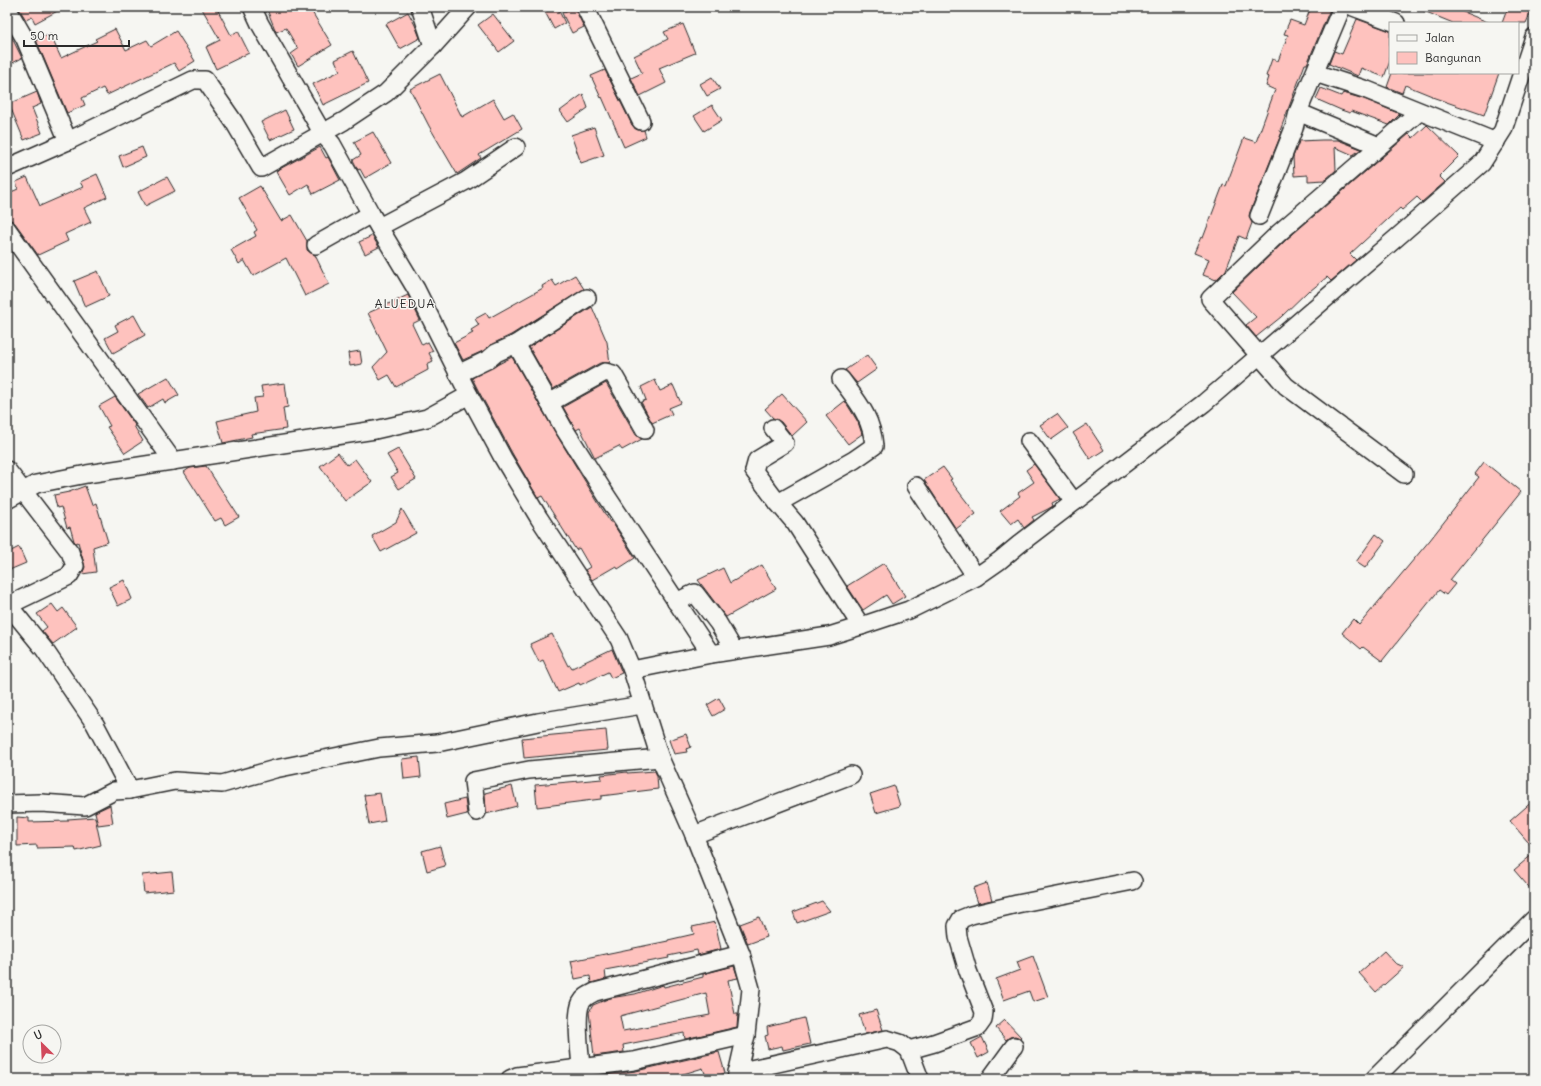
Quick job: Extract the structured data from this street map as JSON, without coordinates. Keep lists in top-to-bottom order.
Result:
{
  "districts": ["ALUEDUA"],
  "legend": ["Jalan", "Bangunan"],
  "scale_bar": "50 m",
  "north": "top left"
}
